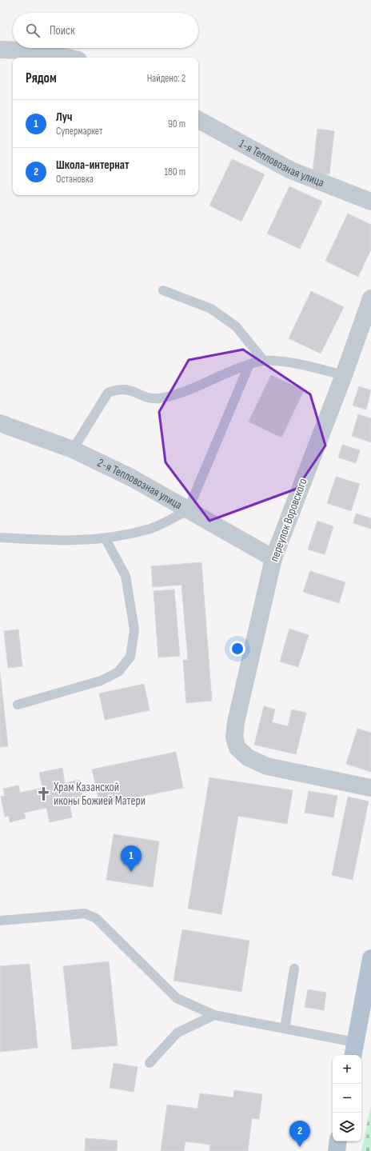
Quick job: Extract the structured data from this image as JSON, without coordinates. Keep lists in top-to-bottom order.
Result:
{
  "streets": {
    "street": ["1-я Тепловозная улица", "2-я Тепловозная улица", "переулок Воровского"]
  },
  "crossings": [
    ["2-я Тепловозная улица", "переулок Воровского"]
  ],
  "places": {
    "church": ["Храм Казанской иконы Божией Матери"]
  },
  "page": {
    "search": "Поиск",
    "heading": ["Рядом", "Найдено: 2"],
    "list": [
      {
        "mark": "1",
        "name": "Луч",
        "note": "Супермаркет",
        "value": "90 m"
      },
      {
        "mark": "2",
        "name": "Школа-интернат",
        "note": "Остановка",
        "value": "180 m"
      }
    ],
    "pins": ["1", "2"],
    "map_buttons": ["+", "−"]
  }
}
